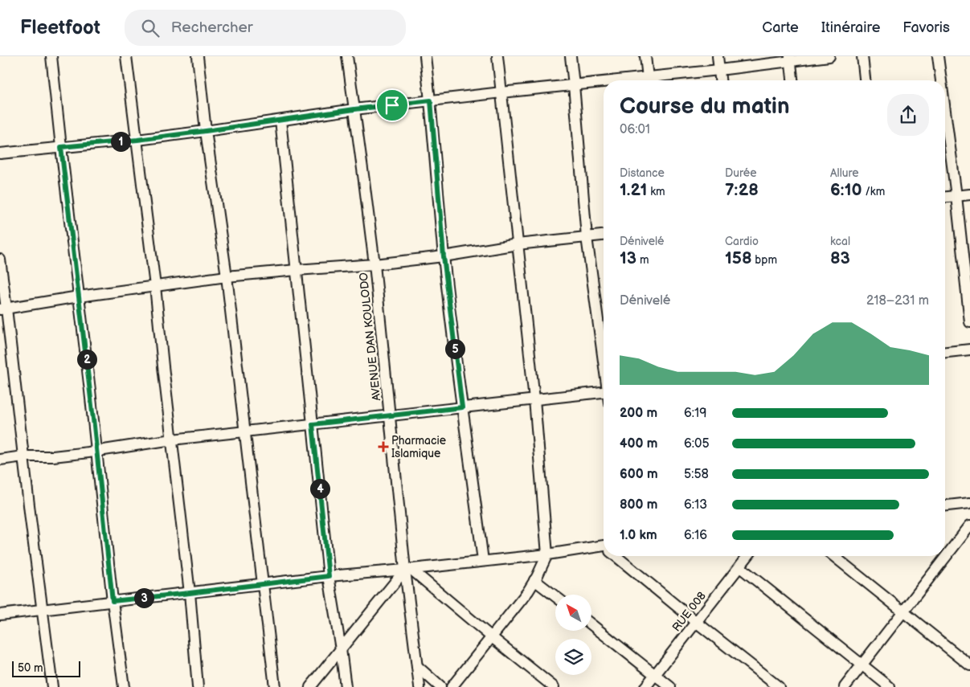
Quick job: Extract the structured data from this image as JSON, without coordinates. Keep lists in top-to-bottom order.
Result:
{
  "streets": {
    "street": ["AVENUE DAN KOULODO", "RUE 008"]
  },
  "places": {
    "health": ["Pharmacie Islamique"]
  },
  "scale_bar": "50 m",
  "north": "top left",
  "page": {
    "header": "Fleetfoot",
    "search": "Rechercher",
    "nav": ["Carte", "Itinéraire", "Favoris"],
    "heading": ["Course du matin", "06:01"],
    "pins": [
      "1",
      "5",
      "2",
      "4",
      "3"
    ],
    "stats": [
      ["Distance", "1.21 km"],
      ["Durée", "7:28"],
      ["Allure", "6:10 /km"],
      ["Dénivelé", "13 m"],
      ["Cardio", "158 bpm"],
      ["kcal", "83"]
    ],
    "chart": ["Dénivelé", "218–231 m"],
    "list": [
      {
        "name": "200 m",
        "note": "6:19"
      },
      {
        "name": "400 m",
        "note": "6:05"
      },
      {
        "name": "600 m",
        "note": "5:58"
      },
      {
        "name": "800 m",
        "note": "6:13"
      },
      {
        "name": "1.0 km",
        "note": "6:16"
      }
    ],
    "scale": "50 m"
  }
}
